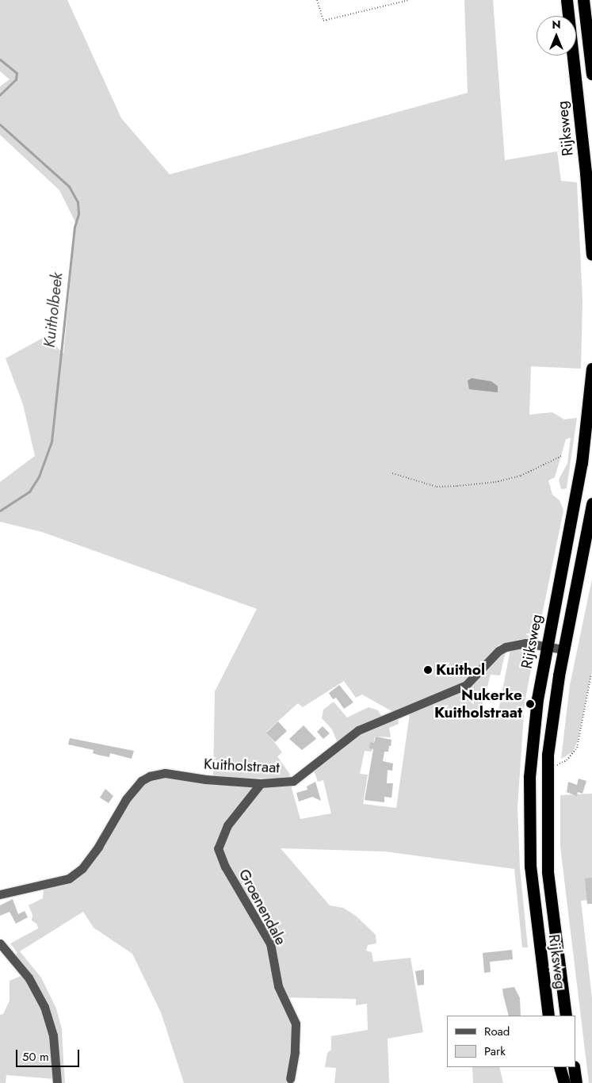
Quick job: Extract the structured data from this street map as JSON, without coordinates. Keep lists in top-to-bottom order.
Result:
{
  "streets": {
    "highway": ["Rijksweg"],
    "street": ["Kuitholstraat", "Groenendale"]
  },
  "crossings": [
    ["Rijksweg", "Kuitholstraat"],
    ["Kuitholstraat", "Groenendale"]
  ],
  "water": ["Kuitholbeek"],
  "places": ["Kuithol", "Nukerke Kuitholstraat"],
  "legend": ["Road", "Park"],
  "scale_bar": "50 m",
  "north": "top"
}
